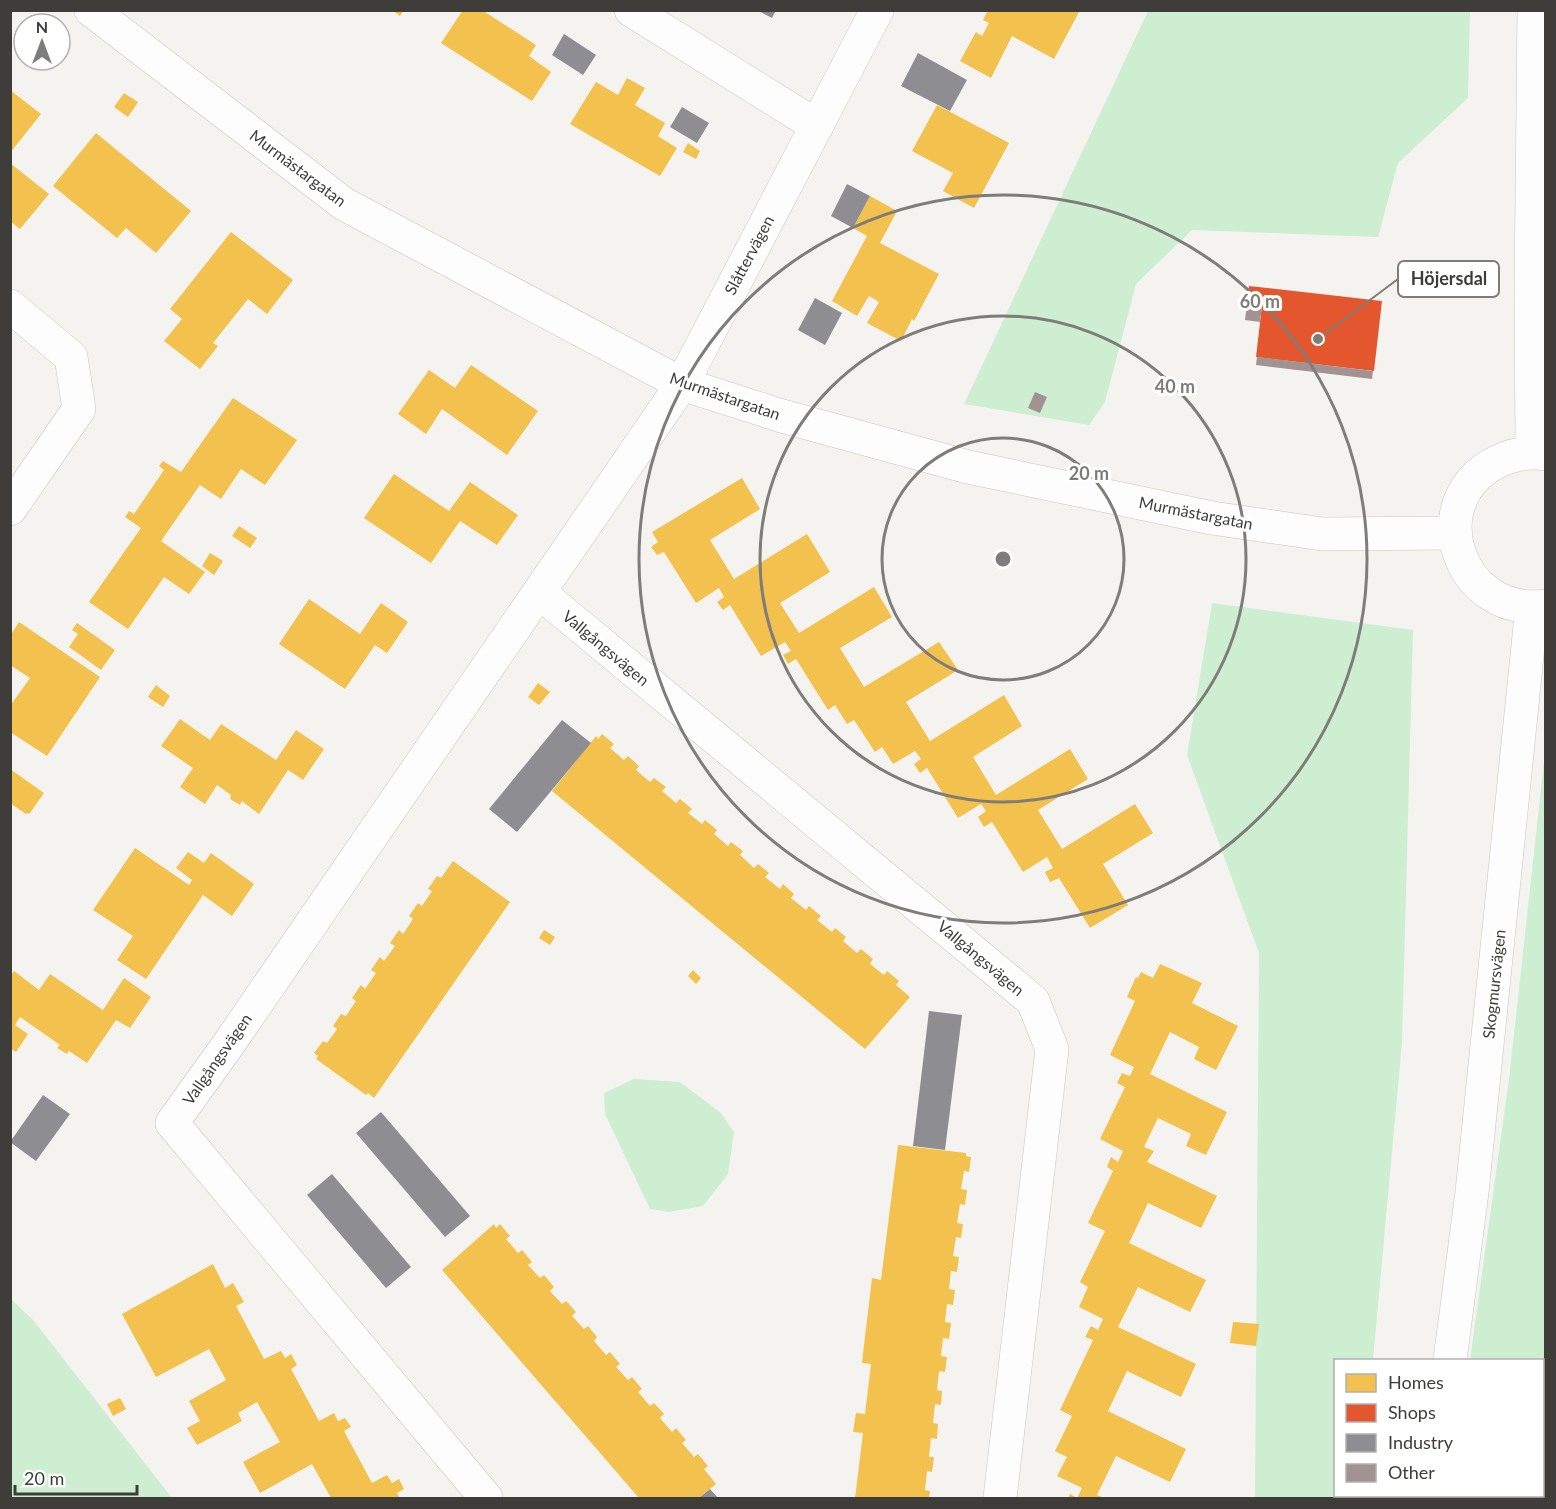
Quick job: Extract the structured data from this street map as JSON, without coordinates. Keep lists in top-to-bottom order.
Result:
{
  "streets": {
    "street": [
      "Murmästargatan",
      "Slåttervägen",
      "Vallgångsvägen",
      "Skogmursvägen"
    ]
  },
  "crossings": [
    ["Murmästargatan", "Slåttervägen"],
    ["Murmästargatan", "Vallgångsvägen"],
    ["Murmästargatan", "Skogmursvägen"],
    ["Slåttervägen", "Vallgångsvägen"]
  ],
  "places": ["Höjersdal"],
  "legend": [
    "Homes",
    "Shops",
    "Industry",
    "Other"
  ],
  "scale_bar": "20 m",
  "north": "top",
  "rings": ["60 m", "40 m", "20 m"]
}
